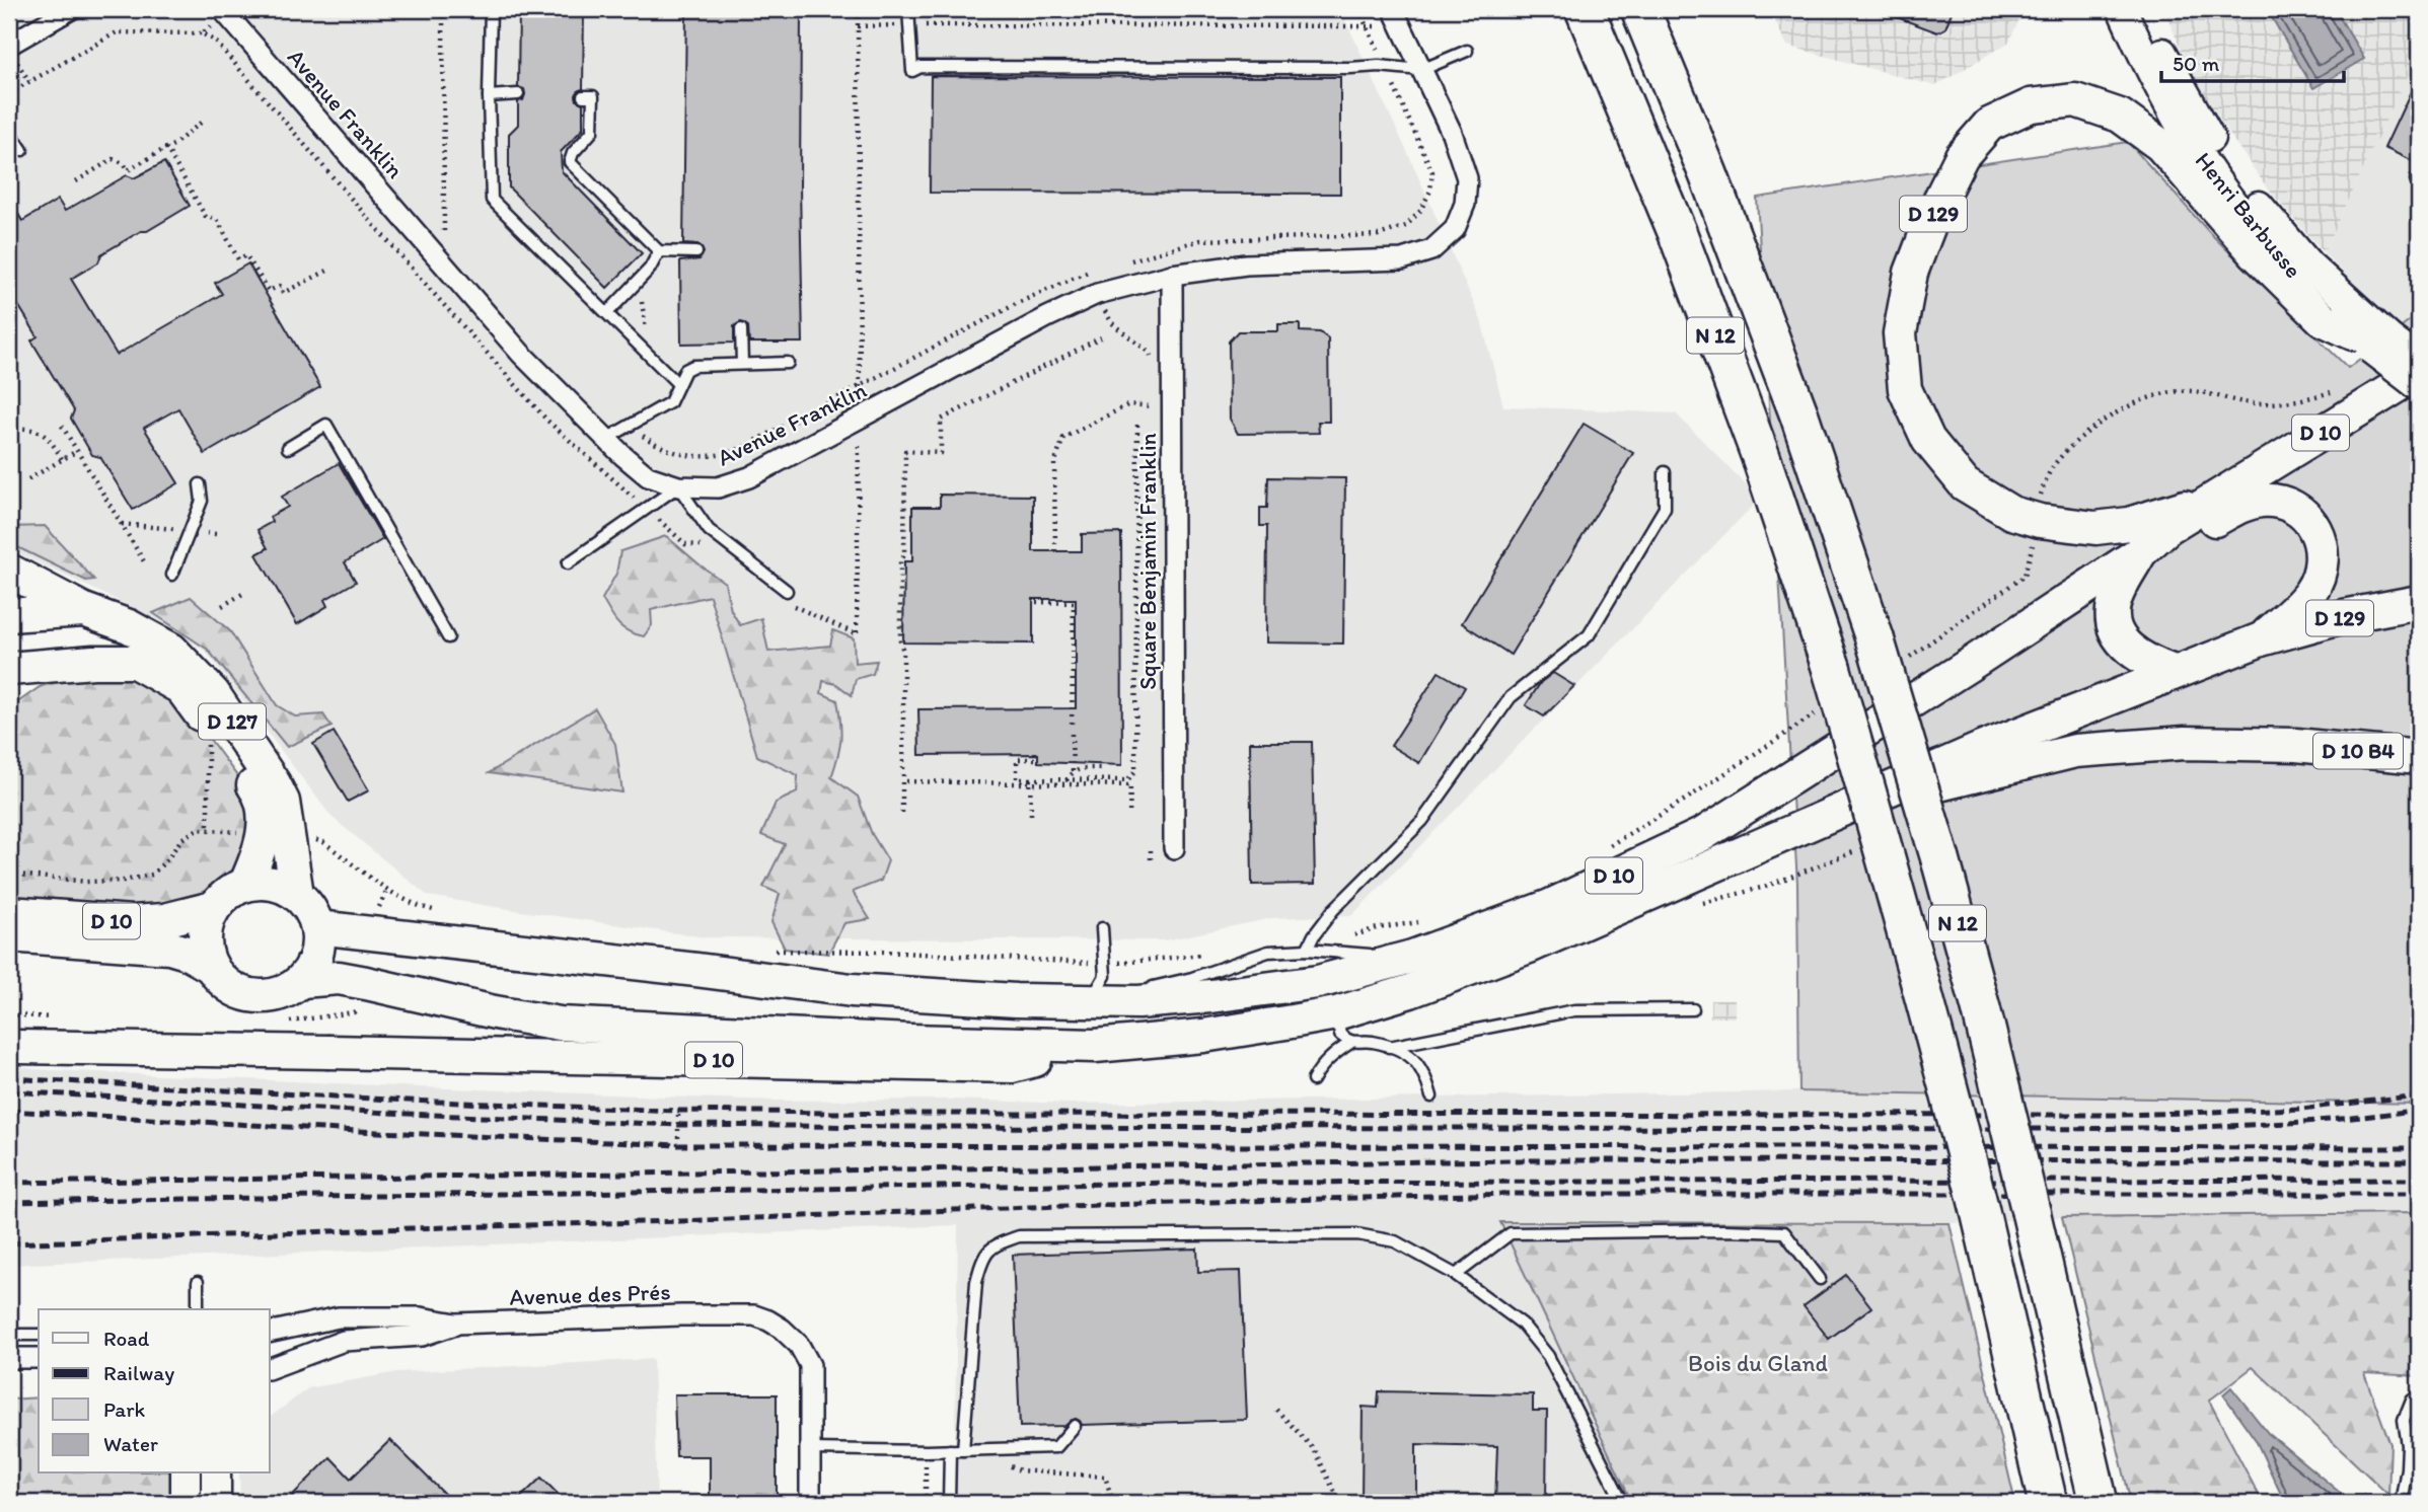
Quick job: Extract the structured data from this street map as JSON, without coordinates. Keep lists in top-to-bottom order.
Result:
{
  "streets": {
    "highway": ["N 12"],
    "main road": [
      "D 129",
      "Henri Barbusse",
      "D 10",
      "D 127",
      "D 10 B4"
    ],
    "street": ["Avenue Franklin", "Square Benjamin Franklin", "Avenue des Prés"]
  },
  "crossings": [
    ["Avenue Franklin", "Square Benjamin Franklin"],
    ["D 129", "Henri Barbusse"],
    ["D 129", "D 10"],
    ["D 10", "D 127"],
    ["D 10", "D 10 B4"]
  ],
  "parks": ["Bois du Gland"],
  "legend": [
    "Road",
    "Railway",
    "Park",
    "Water"
  ],
  "scale_bar": "50 m"
}
